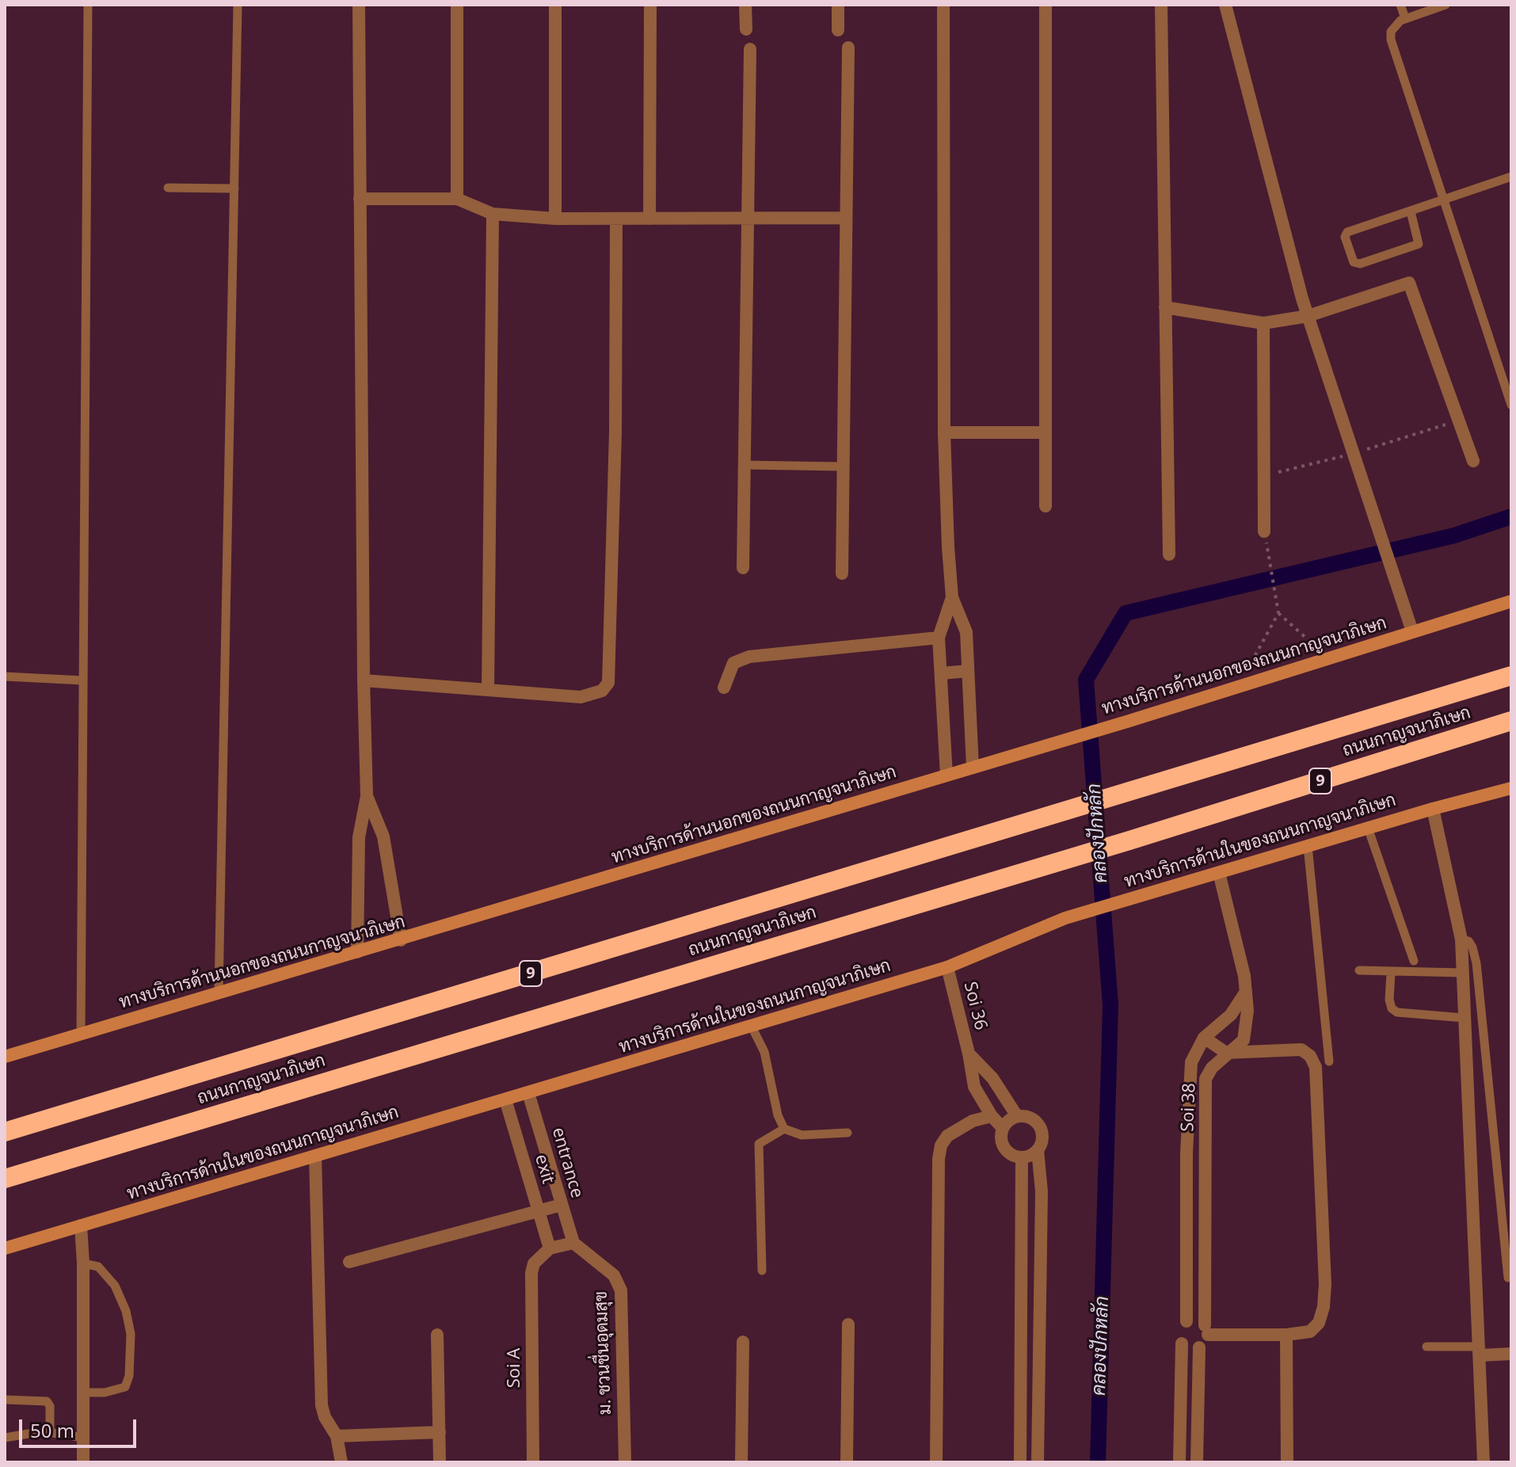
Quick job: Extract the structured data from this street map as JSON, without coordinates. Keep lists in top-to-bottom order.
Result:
{
  "streets": {
    "highway": ["ถนนกาญจนาภิเษก", "9"],
    "main road": ["ทางบริการด้านนอกของถนนกาญจนาภิเษก", "ทางบริการด้านในของถนนกาญจนาภิเษก"],
    "street": [
      "Soi 36",
      "Soi 38",
      "entrance",
      "exit",
      "ม. ชวนชื่นอุดมสุข",
      "Soi A"
    ]
  },
  "crossings": [
    ["ทางบริการด้านในของถนนกาญจนาภิเษก", "Soi 36"],
    ["ทางบริการด้านในของถนนกาญจนาภิเษก", "Soi 38"],
    ["ทางบริการด้านในของถนนกาญจนาภิเษก", "entrance"],
    ["ทางบริการด้านในของถนนกาญจนาภิเษก", "exit"],
    ["entrance", "ม. ชวนชื่นอุดมสุข"],
    ["exit", "Soi A"]
  ],
  "water": ["คลองปักหลัก"],
  "scale_bar": "50 m"
}
